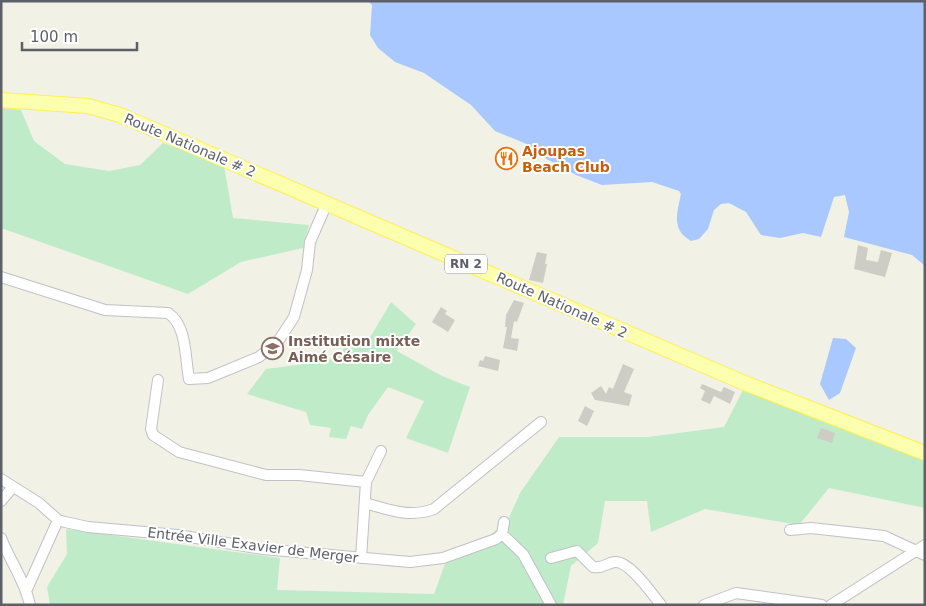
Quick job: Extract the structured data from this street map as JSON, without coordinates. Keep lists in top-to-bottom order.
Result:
{
  "streets": {
    "main road": ["Route Nationale # 2", "RN 2"],
    "street": ["Entrée Ville Exavier de Merger"]
  },
  "places": {
    "restaurant": ["Ajoupas Beach Club"],
    "school or university": ["Institution mixte Aimé Césaire"]
  },
  "scale_bar": "100 m"
}
